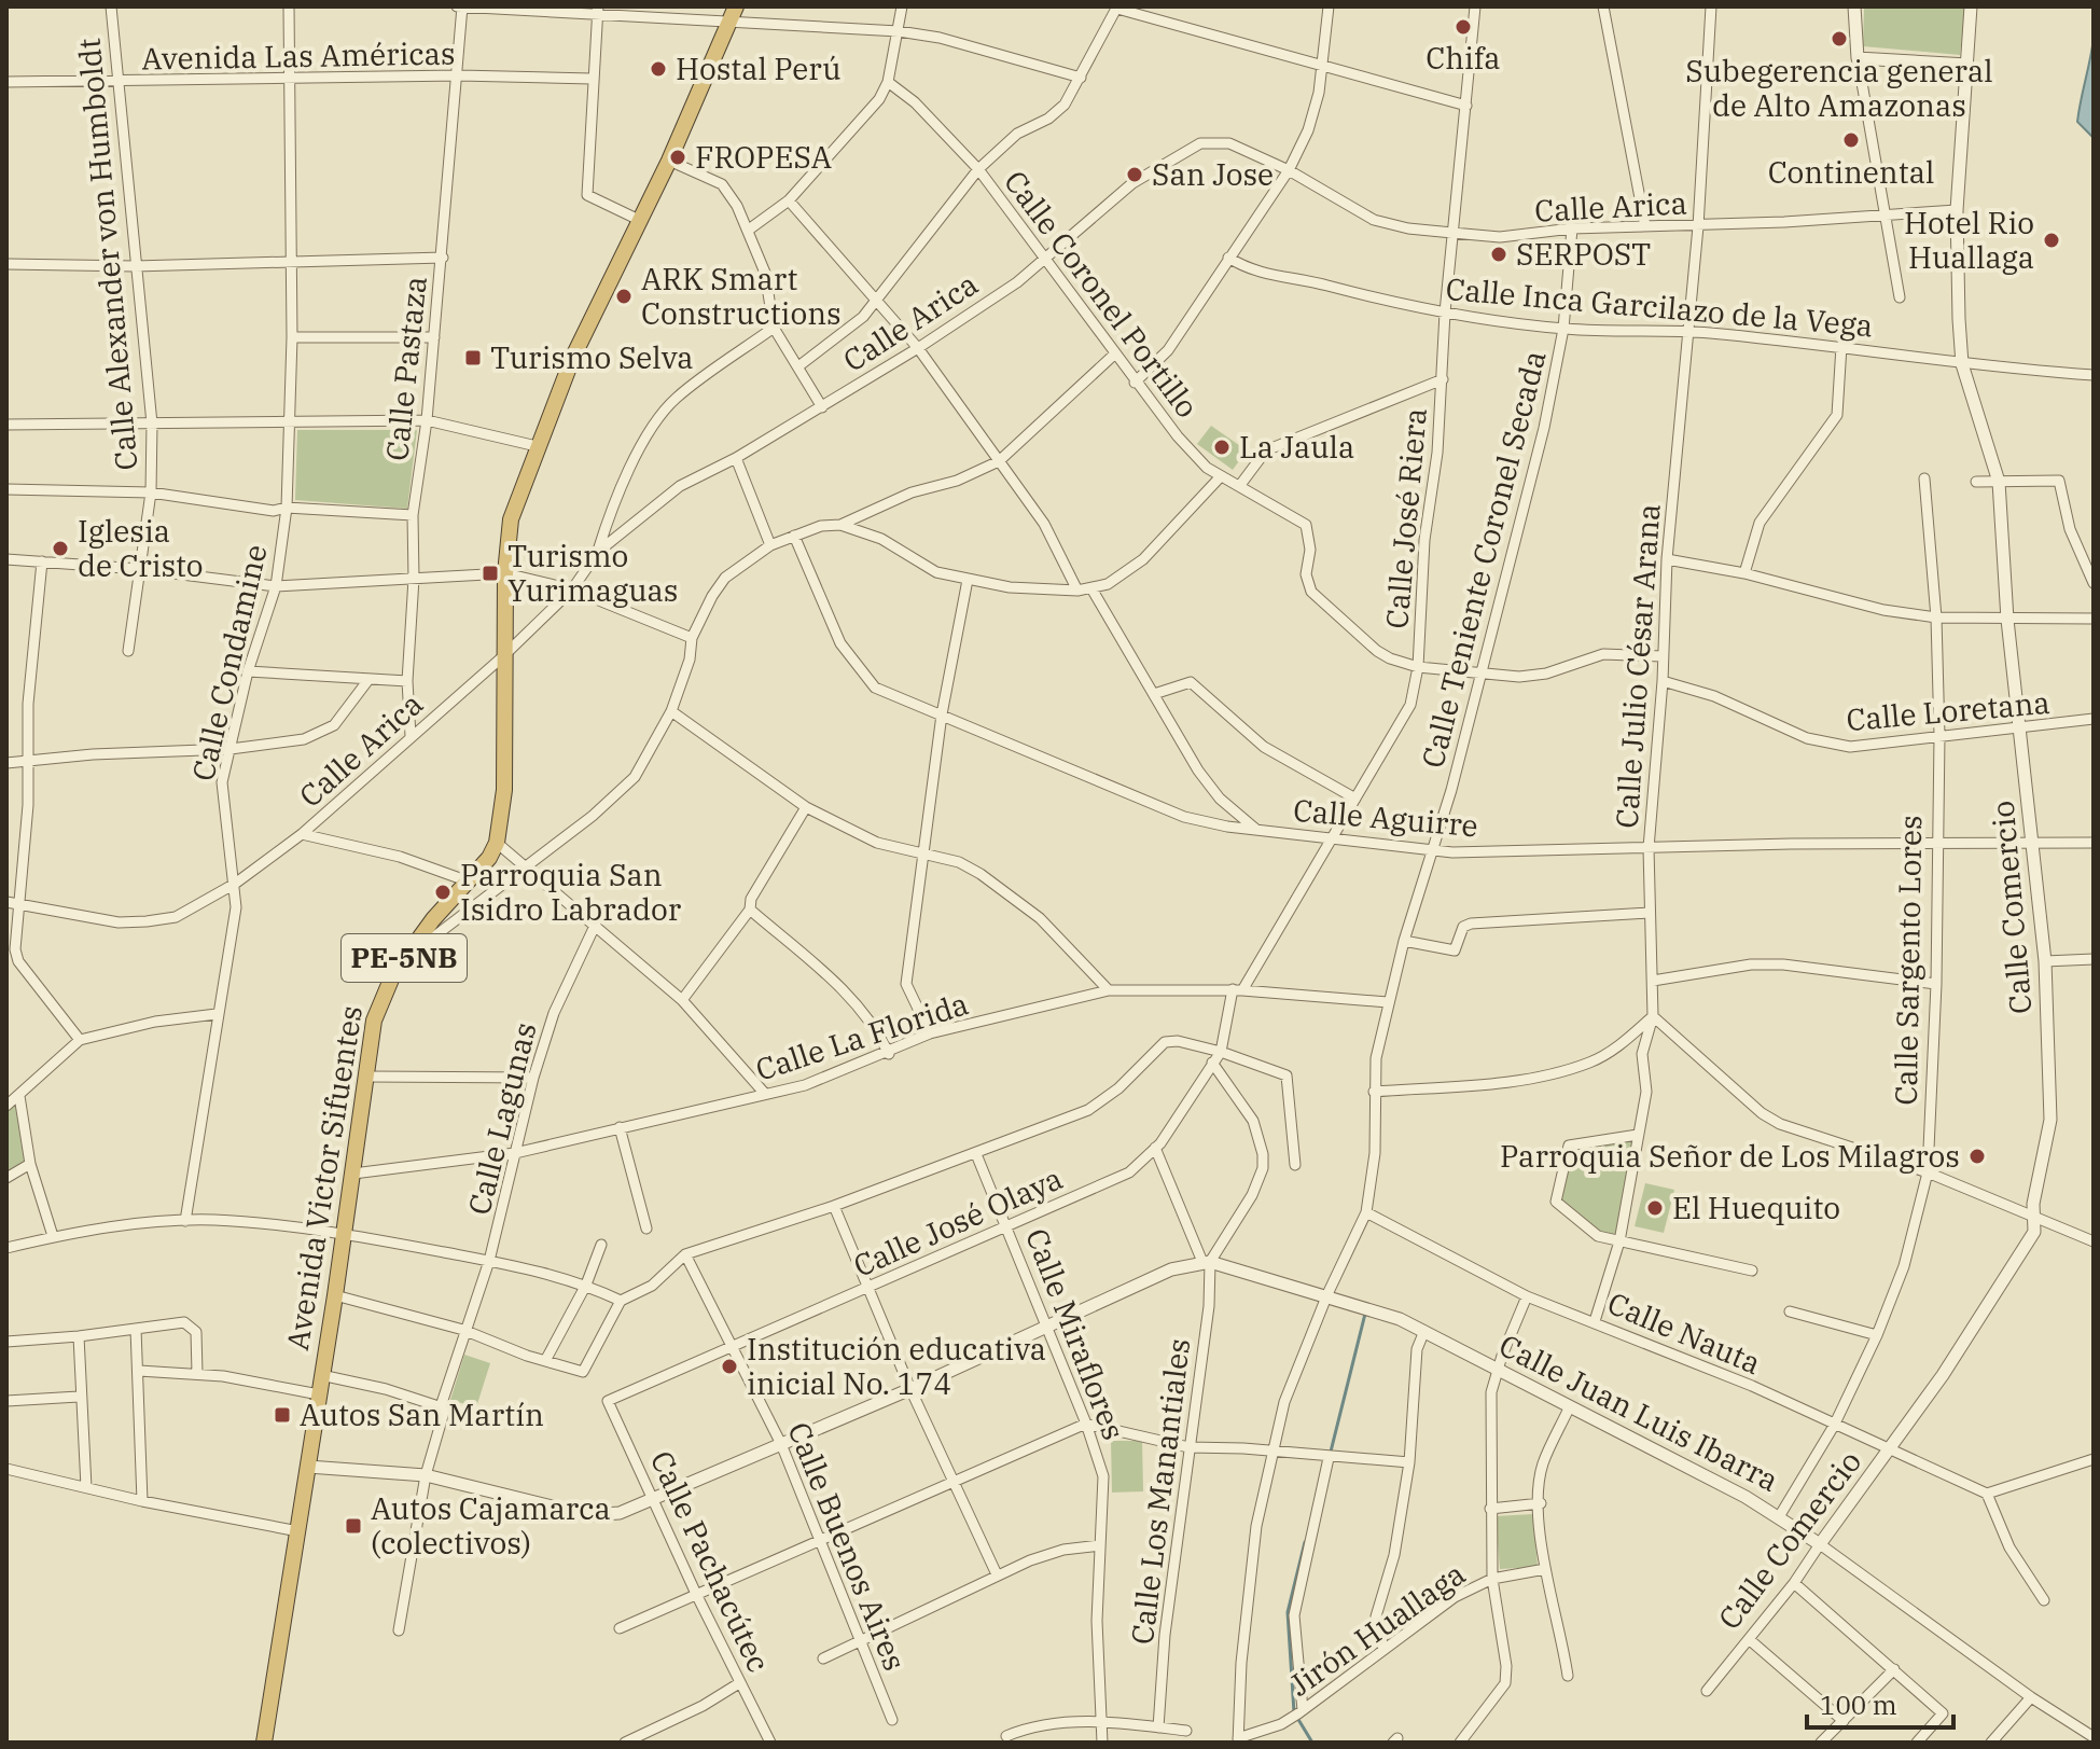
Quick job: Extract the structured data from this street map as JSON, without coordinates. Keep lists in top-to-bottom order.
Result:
{
  "streets": {
    "highway": ["PE-5NB", "Avenida Victor Sifuentes"],
    "street": [
      "Avenida Las Américas",
      "Calle Arica",
      "Calle Alexander von Humboldt",
      "Calle Coronel Portillo",
      "Calle Inca Garcilazo de la Vega",
      "Calle Pastaza",
      "Calle José Riera",
      "Calle Teniente Coronel Secada",
      "Calle Condamine",
      "Calle Julio César Arana",
      "Calle Loretana",
      "Calle Aguirre",
      "Calle Comercio",
      "Calle Sargento Lores",
      "Calle La Florida",
      "Calle Lagunas",
      "Calle José Olaya",
      "Calle Nauta",
      "Calle Miraflores",
      "Calle Juan Luis Ibarra",
      "Calle Los Manantiales",
      "Calle Buenos Aires",
      "Calle Pachacútec",
      "Jirón Huallaga"
    ]
  },
  "crossings": [
    ["Avenida Las Américas", "Calle Alexander von Humboldt"],
    ["Avenida Las Américas", "Calle Pastaza"],
    ["Avenida Las Américas", "Calle Condamine"],
    ["Calle Arica", "Calle Coronel Portillo"],
    ["Calle Arica", "Calle Pastaza"],
    ["Calle Arica", "Calle José Riera"],
    ["Calle Arica", "Calle Teniente Coronel Secada"],
    ["Calle Arica", "Calle Condamine"],
    ["Calle Arica", "Calle Julio César Arana"],
    ["Calle Arica", "Calle Comercio"],
    ["Calle Arica", "Avenida Victor Sifuentes"],
    ["Calle Coronel Portillo", "Calle José Riera"],
    ["Calle Coronel Portillo", "Calle Teniente Coronel Secada"],
    ["Calle Coronel Portillo", "Calle Julio César Arana"],
    ["Calle Inca Garcilazo de la Vega", "Calle José Riera"],
    ["Calle Inca Garcilazo de la Vega", "Calle Teniente Coronel Secada"],
    ["Calle Inca Garcilazo de la Vega", "Calle Julio César Arana"],
    ["Calle Inca Garcilazo de la Vega", "Calle Comercio"],
    ["Calle José Riera", "Calle Aguirre"],
    ["Calle José Riera", "Calle La Florida"],
    ["Calle José Riera", "Calle José Olaya"],
    ["Calle Teniente Coronel Secada", "Calle Aguirre"],
    ["Calle Teniente Coronel Secada", "Calle La Florida"],
    ["Calle Teniente Coronel Secada", "Calle Nauta"],
    ["Calle Teniente Coronel Secada", "Calle Juan Luis Ibarra"],
    ["Calle Teniente Coronel Secada", "Jirón Huallaga"],
    ["Calle Julio César Arana", "Calle Loretana"],
    ["Calle Julio César Arana", "Calle Aguirre"],
    ["Calle Julio César Arana", "Calle Nauta"],
    ["Calle Loretana", "Calle Comercio"],
    ["Calle Loretana", "Calle Sargento Lores"],
    ["Calle Aguirre", "Calle Comercio"],
    ["Calle Aguirre", "Calle Sargento Lores"],
    ["Calle Comercio", "Calle Nauta"],
    ["Calle Comercio", "Calle Juan Luis Ibarra"],
    ["PE-5NB", "Avenida Victor Sifuentes"],
    ["Calle Sargento Lores", "Calle Nauta"],
    ["Calle Sargento Lores", "Calle Juan Luis Ibarra"],
    ["Calle La Florida", "Calle Lagunas"],
    ["Calle La Florida", "Avenida Victor Sifuentes"],
    ["Calle La Florida", "Calle José Olaya"],
    ["Calle José Olaya", "Calle Miraflores"],
    ["Calle José Olaya", "Calle Buenos Aires"],
    ["Calle José Olaya", "Calle Pachacútec"],
    ["Calle Juan Luis Ibarra", "Calle Los Manantiales"]
  ],
  "places": {
    "other": [
      "Chifa",
      "Subegerencia general de Alto Amazonas",
      "Hostal Perú",
      "Continental",
      "FROPESA",
      "San Jose",
      "Hotel Rio Huallaga",
      "SERPOST",
      "ARK Smart Constructions",
      "La Jaula",
      "Iglesia de Cristo",
      "Parroquia San Isidro Labrador",
      "Parroquia Señor de Los Milagros",
      "El Huequito",
      "Institución educativa inicial No. 174"
    ],
    "transit": [
      "Turismo Selva",
      "Turismo Yurimaguas",
      "Autos San Martín",
      "Autos Cajamarca (colectivos)"
    ]
  },
  "scale_bar": "100 m"
}
